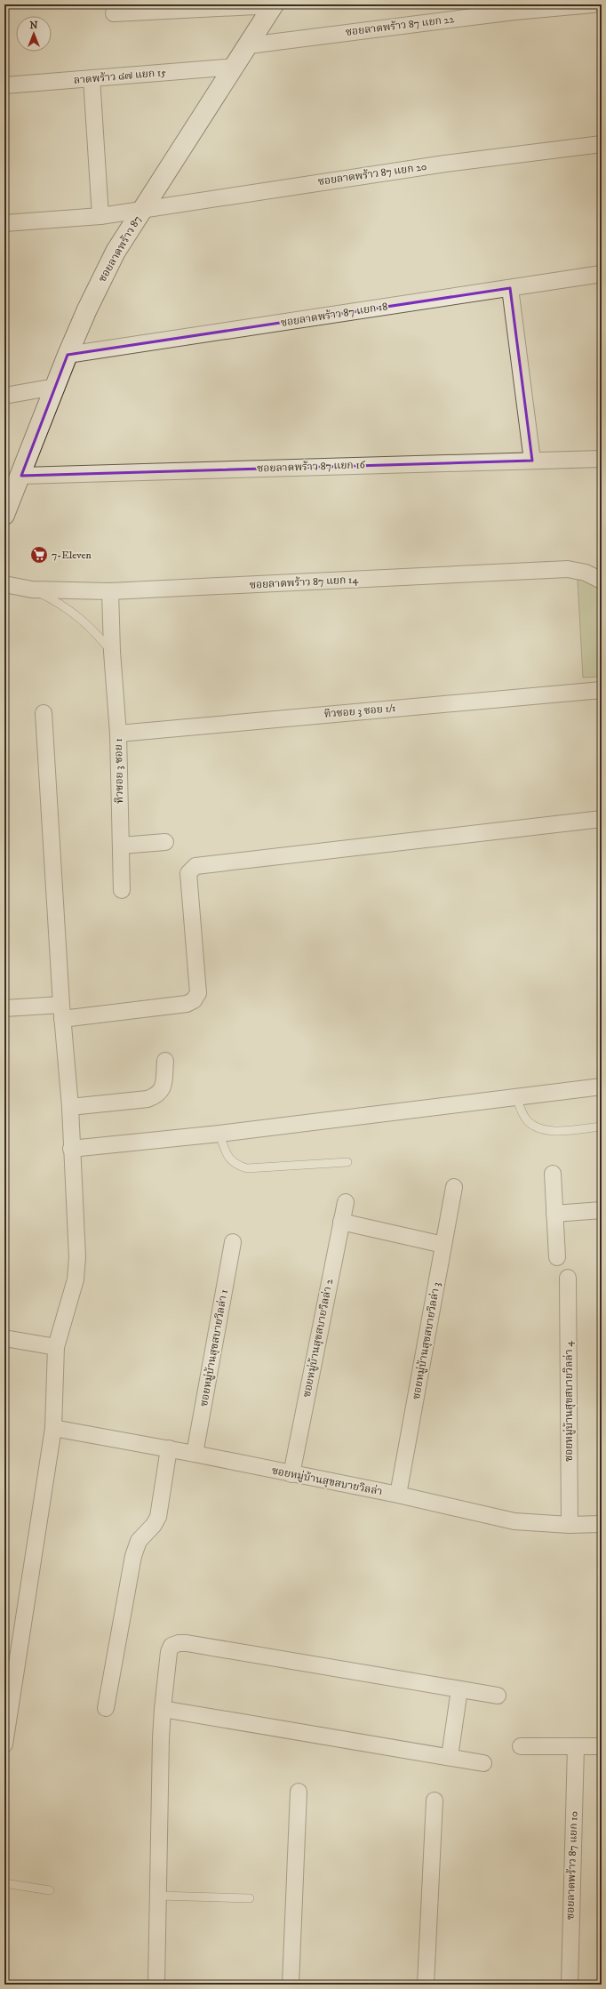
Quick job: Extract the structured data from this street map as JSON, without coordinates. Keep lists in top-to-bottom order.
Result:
{
  "streets": {
    "street": [
      "ซอยลาดพร้าว 87 แยก 22",
      "ลาดพร้าว ๘๗ แยก 15",
      "ซอยลาดพร้าว 87 แยก 20",
      "ซอยลาดพร้าว 87",
      "ซอยลาดพร้าว 87 แยก 18",
      "ซอยลาดพร้าว 87 แยก 16",
      "ซอยลาดพร้าว 87 แยก 14",
      "ทิวซอย 3 ซอย 1/1",
      "ทิวซอย 3 ซอย 1",
      "ซอยหมู่บ้านสุขสบายวิลล่า 2",
      "ซอยหมู่บ้านสุขสบายวิลล่า 3",
      "ซอยหมู่บ้านสุขสบายวิลล่า 1",
      "ซอยหมู่บ้านสุขสบายวิลล่า 4",
      "ซอยหมู่บ้านสุขสบายวิลล่า",
      "ซอยลาดพร้าว 87 แยก 10"
    ]
  },
  "crossings": [
    ["ซอยลาดพร้าว 87 แยก 22", "ซอยลาดพร้าว 87"],
    ["ลาดพร้าว ๘๗ แยก 15", "ซอยลาดพร้าว 87"],
    ["ซอยลาดพร้าว 87 แยก 20", "ซอยลาดพร้าว 87"],
    ["ซอยลาดพร้าว 87", "ซอยลาดพร้าว 87 แยก 18"],
    ["ซอยลาดพร้าว 87", "ซอยลาดพร้าว 87 แยก 16"],
    ["ซอยลาดพร้าว 87 แยก 14", "ทิวซอย 3 ซอย 1"],
    ["ทิวซอย 3 ซอย 1/1", "ทิวซอย 3 ซอย 1"],
    ["ซอยหมู่บ้านสุขสบายวิลล่า 2", "ซอยหมู่บ้านสุขสบายวิลล่า"],
    ["ซอยหมู่บ้านสุขสบายวิลล่า 3", "ซอยหมู่บ้านสุขสบายวิลล่า"],
    ["ซอยหมู่บ้านสุขสบายวิลล่า 1", "ซอยหมู่บ้านสุขสบายวิลล่า"],
    ["ซอยหมู่บ้านสุขสบายวิลล่า 4", "ซอยหมู่บ้านสุขสบายวิลล่า"]
  ],
  "places": {
    "supermarket": ["7-Eleven"]
  },
  "north": "top"
}
